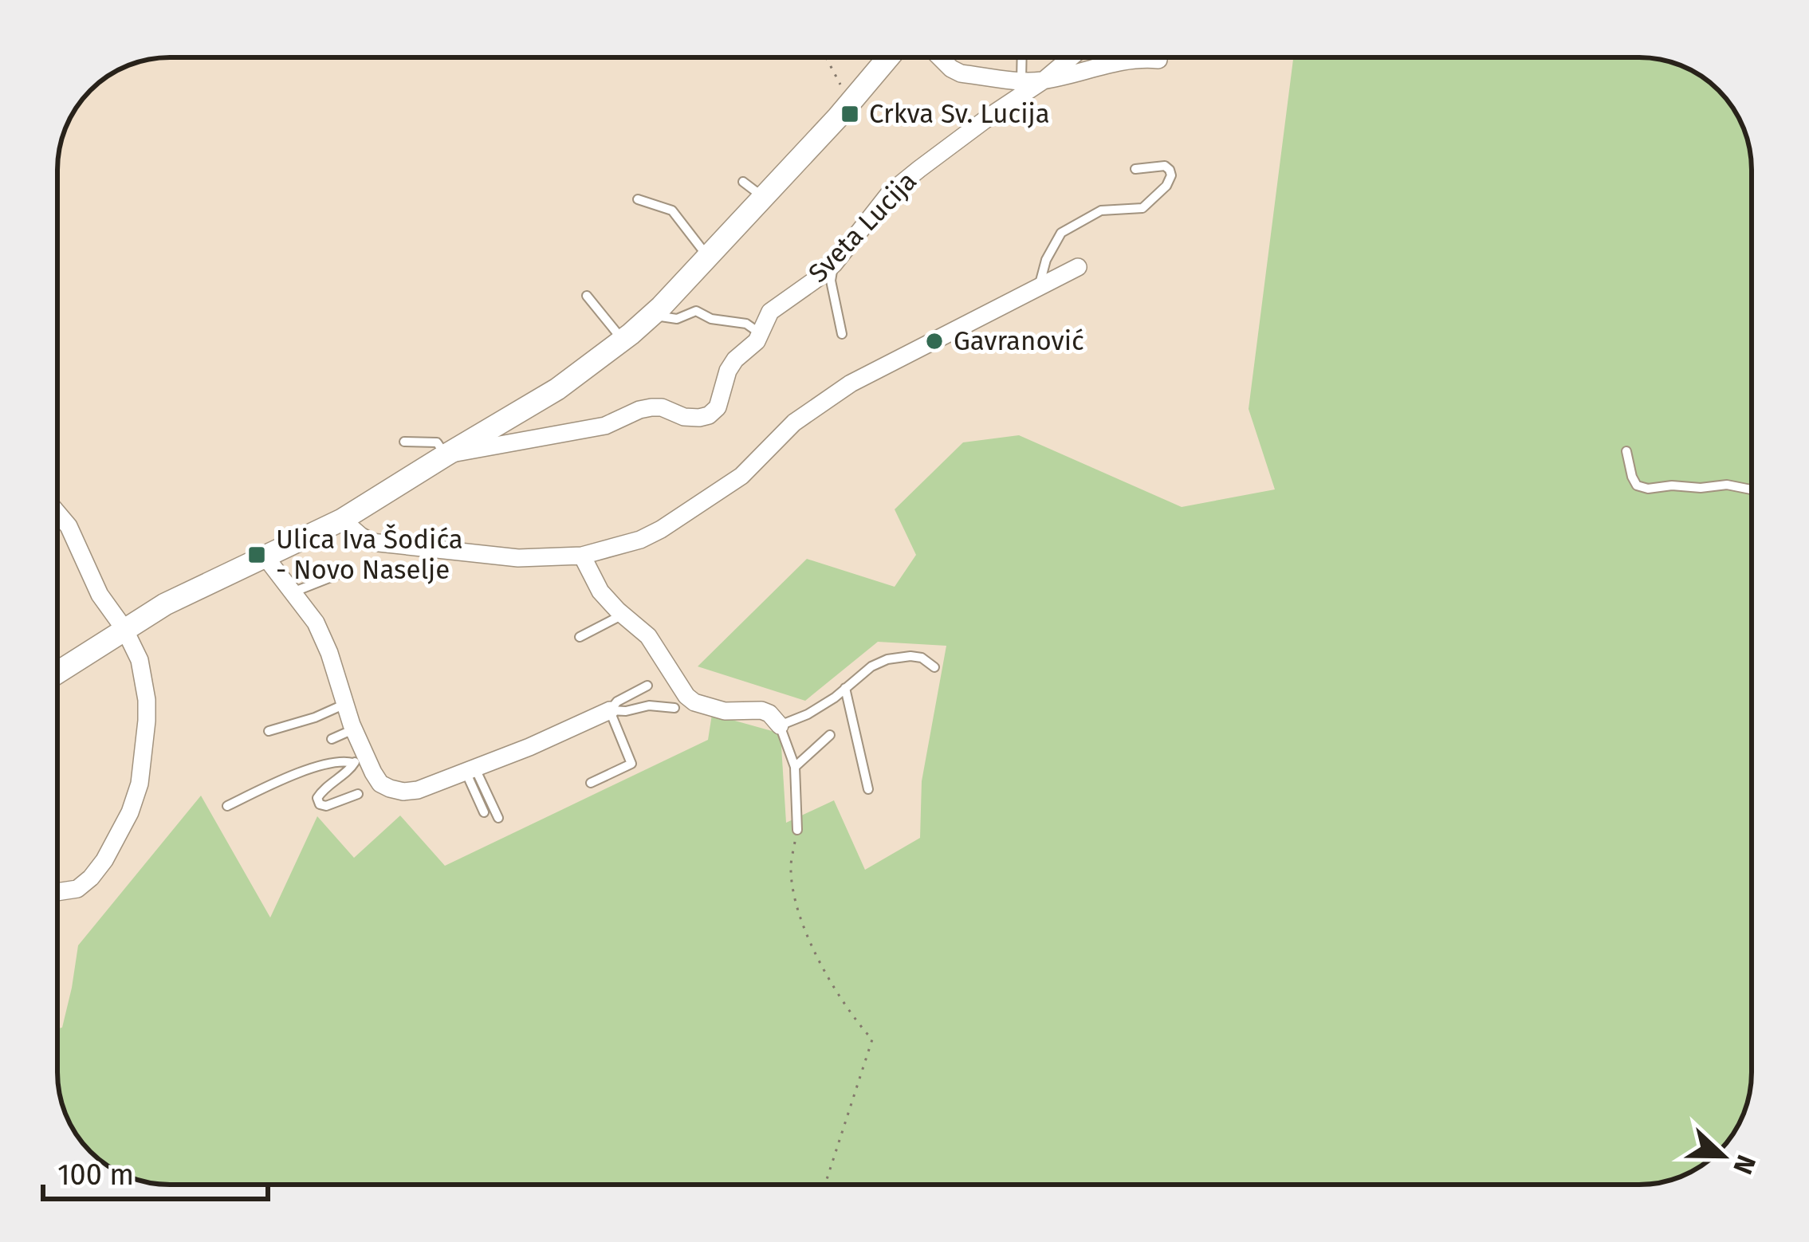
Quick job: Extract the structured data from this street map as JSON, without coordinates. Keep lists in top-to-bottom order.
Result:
{
  "streets": {
    "street": ["Sveta Lucija"]
  },
  "places": {
    "transit": ["Crkva Sv. Lucija", "Ulica Iva Šodića - Novo Naselje"],
    "other": ["Gavranović"]
  },
  "scale_bar": "100 m",
  "north": "right"
}
